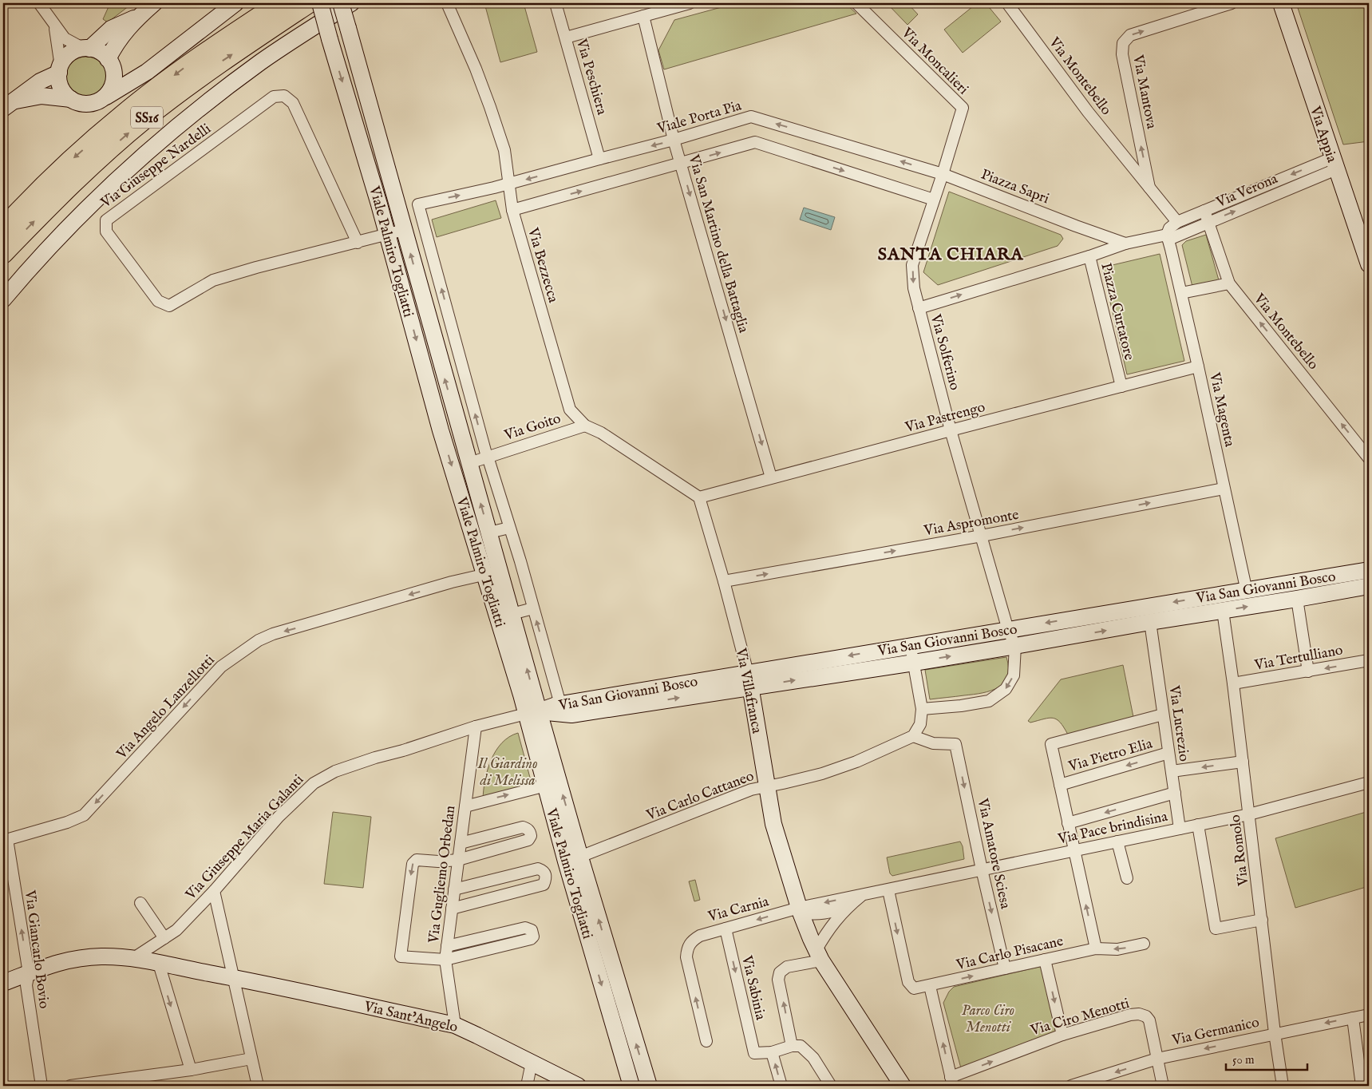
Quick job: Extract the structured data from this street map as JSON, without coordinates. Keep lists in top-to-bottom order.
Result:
{
  "streets": {
    "highway": ["SS16"],
    "street": [
      "Via Moncalieri",
      "Via Montebello",
      "Via Peschiera",
      "Via Mantova",
      "Viale Porta Pia",
      "Via Appia",
      "Via Giuseppe Nardelli",
      "Piazza Sapri",
      "Via Verona",
      "Via San Martino della Battaglia",
      "Viale Palmiro Togliatti",
      "Via Bezzecca",
      "Piazza Curtatore",
      "Via Solferino",
      "Via Magenta",
      "Via Pastrengo",
      "Via Goito",
      "Via Aspromonte",
      "Via San Giovanni Bosco",
      "Via Tertulliano",
      "Via Villafranca",
      "Via Angelo Lanzellotti",
      "Via Lucrezio",
      "Via Pietro Elia",
      "Via Carlo Cattaneo",
      "Via Pace brindisina",
      "Via Giuseppe Maria Galanti",
      "Via Romolo",
      "Via Amatore Sciesa",
      "Via Gugliemo Orbedan",
      "Via Carnia",
      "Via Giancarlo Bovio",
      "Via Carlo Pisacane",
      "Via Sabinia",
      "Via Sant'Angelo",
      "Via Ciro Menotti",
      "Via Germanico"
    ]
  },
  "crossings": [
    ["Via Moncalieri", "Viale Porta Pia"],
    ["Via Moncalieri", "Piazza Sapri"],
    ["Via Moncalieri", "Via Solferino"],
    ["Via Montebello", "Via Mantova"],
    ["Via Montebello", "Via Verona"],
    ["Via Peschiera", "Viale Porta Pia"],
    ["Viale Porta Pia", "Piazza Sapri"],
    ["Viale Porta Pia", "Via San Martino della Battaglia"],
    ["Viale Porta Pia", "Via Bezzecca"],
    ["Viale Porta Pia", "Via Solferino"],
    ["Via Appia", "Via Verona"],
    ["Via Giuseppe Nardelli", "Viale Palmiro Togliatti"],
    ["Piazza Sapri", "Piazza Curtatore"],
    ["Piazza Sapri", "Via Solferino"],
    ["Via Verona", "Piazza Curtatore"],
    ["Via Verona", "Via Magenta"],
    ["Via San Martino della Battaglia", "Via Pastrengo"],
    ["Viale Palmiro Togliatti", "Via San Giovanni Bosco"],
    ["Viale Palmiro Togliatti", "Via Angelo Lanzellotti"],
    ["Viale Palmiro Togliatti", "Via Carlo Cattaneo"],
    ["Viale Palmiro Togliatti", "Via Giuseppe Maria Galanti"],
    ["Via Bezzecca", "Via Pastrengo"],
    ["Via Bezzecca", "Via Goito"],
    ["Via Bezzecca", "Via Villafranca"],
    ["Piazza Curtatore", "Via Magenta"],
    ["Piazza Curtatore", "Via Pastrengo"],
    ["Via Solferino", "Via Pastrengo"],
    ["Via Solferino", "Via Aspromonte"],
    ["Via Solferino", "Via San Giovanni Bosco"],
    ["Via Magenta", "Via Pastrengo"],
    ["Via Magenta", "Via Aspromonte"],
    ["Via Magenta", "Via San Giovanni Bosco"],
    ["Via Pastrengo", "Via Villafranca"],
    ["Via Aspromonte", "Via Villafranca"],
    ["Via San Giovanni Bosco", "Via Villafranca"],
    ["Via San Giovanni Bosco", "Via Lucrezio"],
    ["Via San Giovanni Bosco", "Via Giuseppe Maria Galanti"],
    ["Via San Giovanni Bosco", "Via Romolo"],
    ["Via Tertulliano", "Via Romolo"],
    ["Via Villafranca", "Via Carlo Cattaneo"],
    ["Via Villafranca", "Via Pace brindisina"],
    ["Via Villafranca", "Via Carnia"],
    ["Via Angelo Lanzellotti", "Via Giancarlo Bovio"],
    ["Via Lucrezio", "Via Pietro Elia"],
    ["Via Lucrezio", "Via Pace brindisina"],
    ["Via Carlo Cattaneo", "Via Amatore Sciesa"],
    ["Via Pace brindisina", "Via Romolo"],
    ["Via Pace brindisina", "Via Amatore Sciesa"],
    ["Via Pace brindisina", "Via Carnia"],
    ["Via Pace brindisina", "Via Carlo Pisacane"],
    ["Via Giuseppe Maria Galanti", "Via Gugliemo Orbedan"],
    ["Via Giuseppe Maria Galanti", "Via Sant'Angelo"],
    ["Via Romolo", "Via Germanico"],
    ["Via Amatore Sciesa", "Via Carlo Pisacane"],
    ["Via Gugliemo Orbedan", "Via Sant'Angelo"],
    ["Via Carnia", "Via Sabinia"],
    ["Via Giancarlo Bovio", "Via Sant'Angelo"],
    ["Via Ciro Menotti", "Via Germanico"]
  ],
  "one_way": [
    "Via Montebello",
    "Via San Martino della Battaglia",
    "Via Aspromonte",
    "Via Tertulliano",
    "Via Angelo Lanzellotti",
    "Via Giancarlo Bovio",
    "Via Sabinia",
    "Via Ciro Menotti",
    "Via Germanico"
  ],
  "districts": ["SANTA CHIARA"],
  "parks": ["Il Giardino di Melissa", "Parco Ciro Menotti"],
  "scale_bar": "50 m"
}
